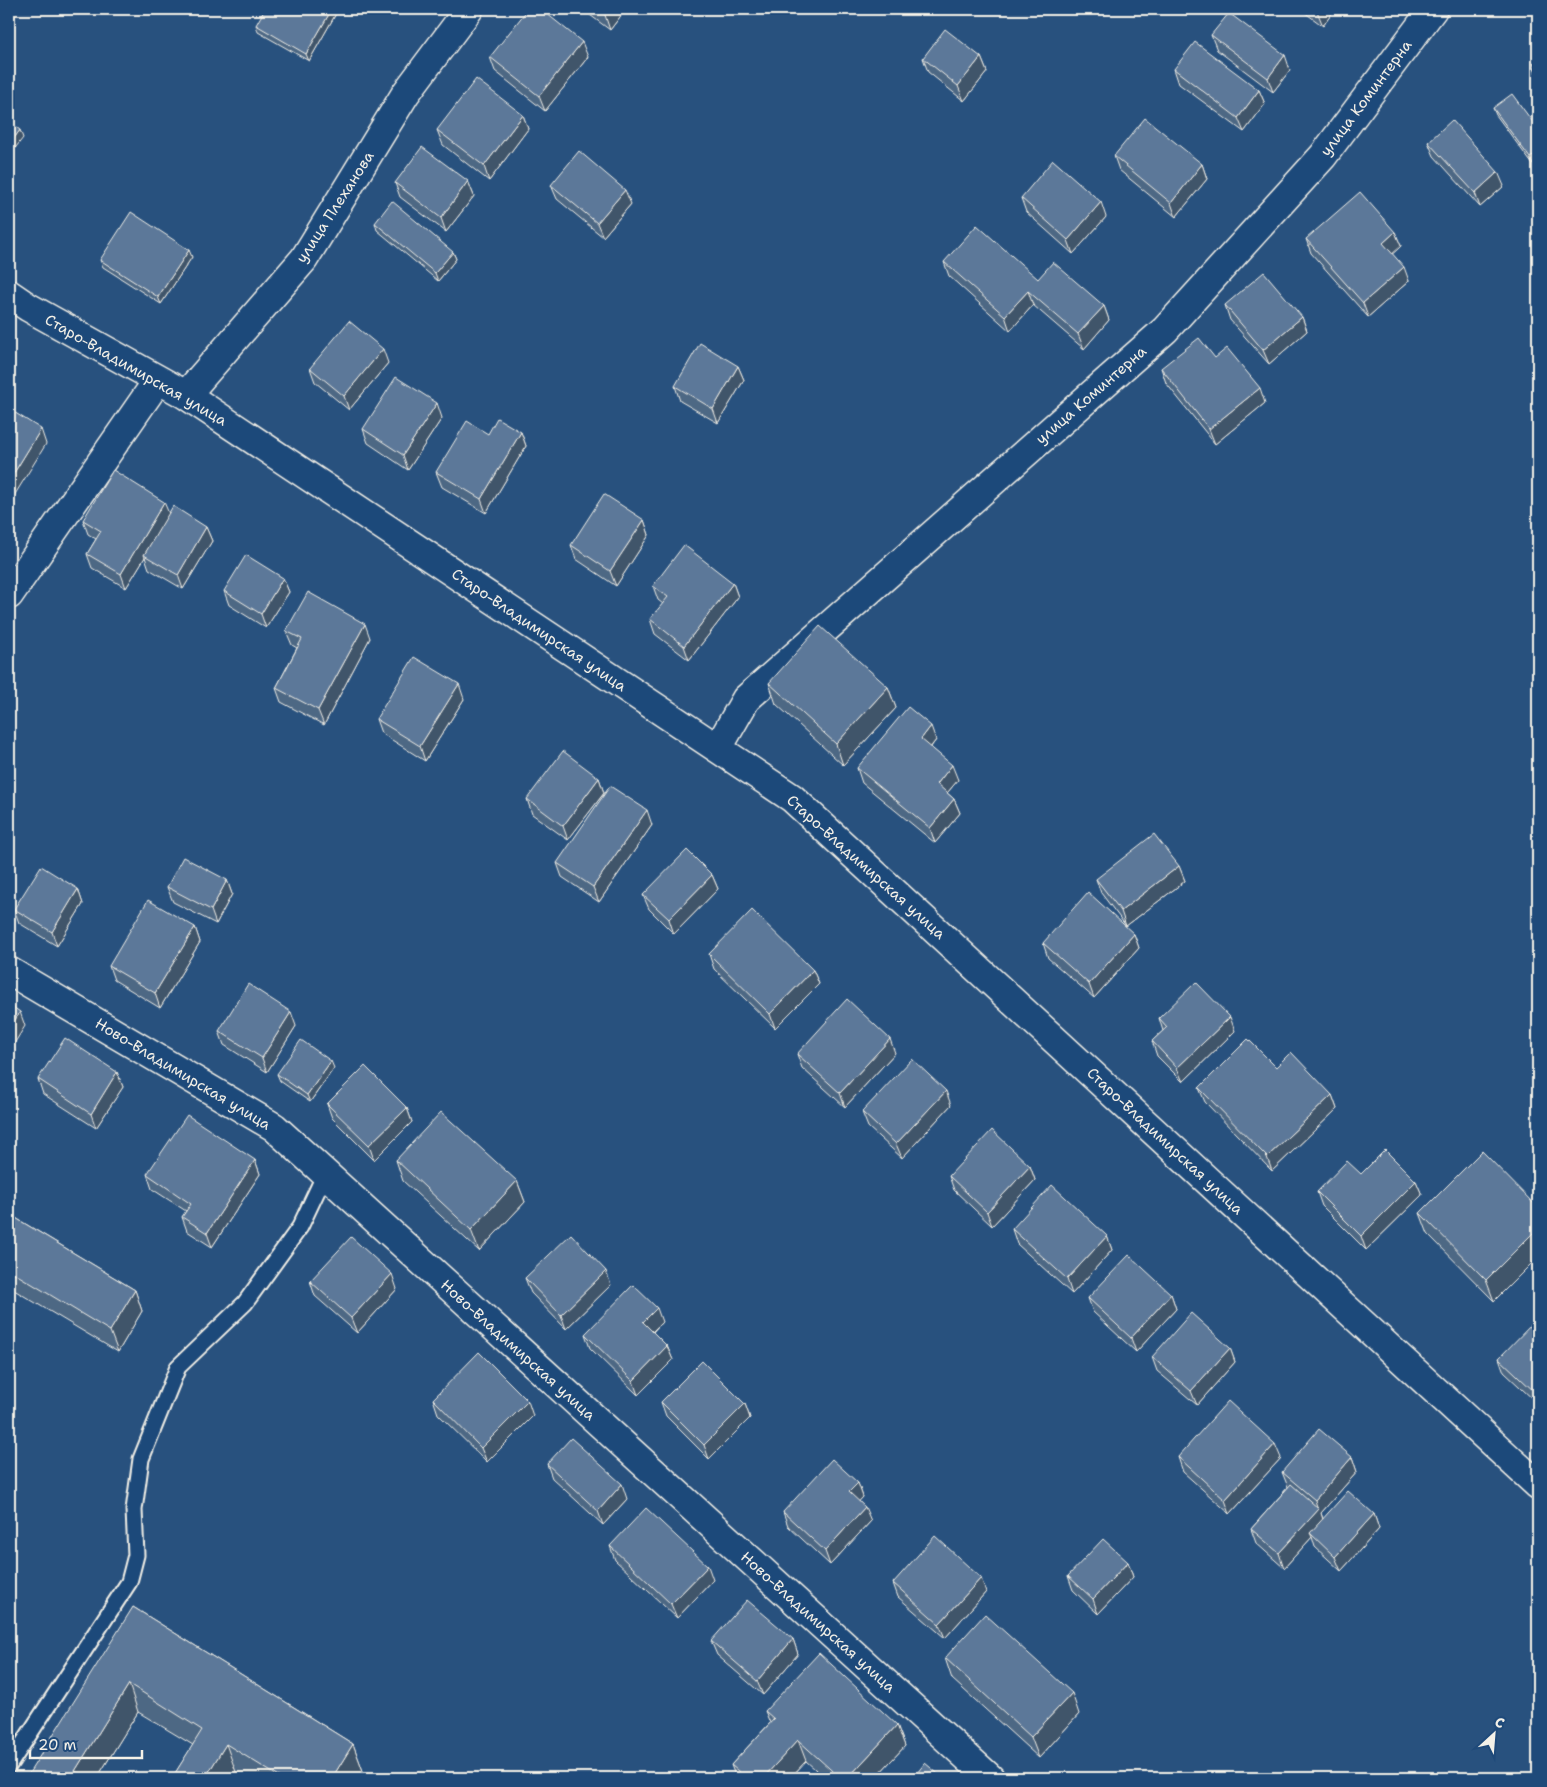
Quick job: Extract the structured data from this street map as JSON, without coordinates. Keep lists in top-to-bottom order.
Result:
{
  "streets": {
    "street": [
      "улица Коминтерна",
      "улица Плеханова",
      "Старо-Владимирская улица",
      "Ново-Владимирская улица"
    ]
  },
  "crossings": [
    ["улица Коминтерна", "Старо-Владимирская улица"],
    ["улица Плеханова", "Старо-Владимирская улица"]
  ],
  "scale_bar": "20 m",
  "north": "top right"
}
